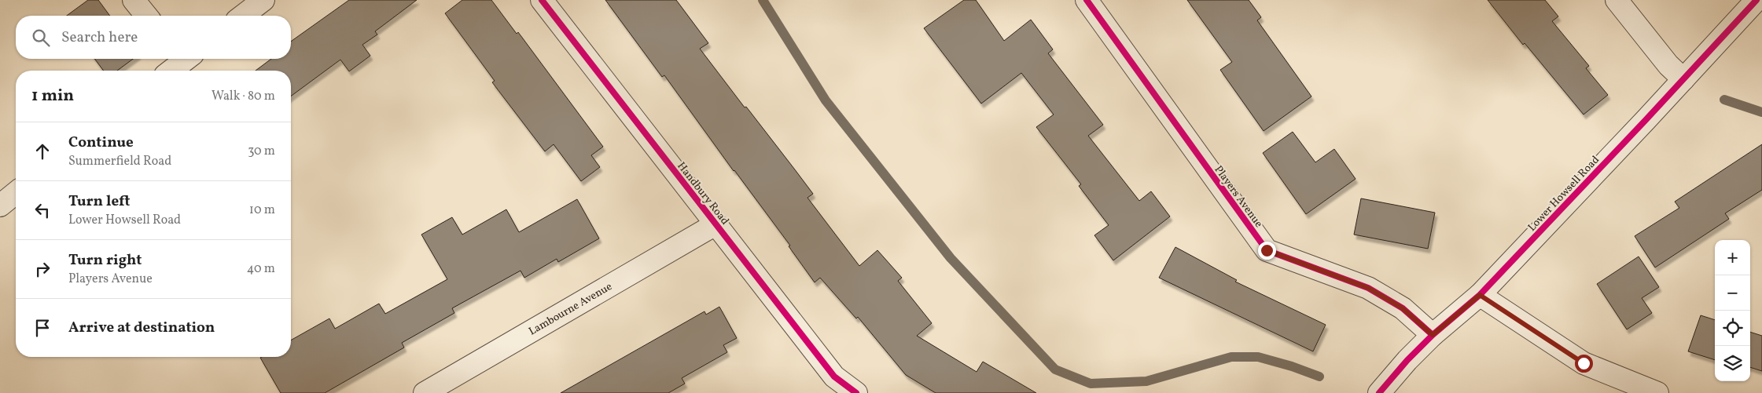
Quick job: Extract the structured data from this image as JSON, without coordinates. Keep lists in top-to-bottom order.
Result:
{
  "streets": {
    "street": [
      "Handbury Road",
      "Lower Howsell Road",
      "Players Avenue",
      "Lambourne Avenue"
    ]
  },
  "crossings": [
    ["Handbury Road", "Lambourne Avenue"],
    ["Lower Howsell Road", "Players Avenue"]
  ],
  "page": {
    "search": "Search here",
    "heading": ["1 min", "Walk · 80 m"],
    "list": [
      ["Continue", "Summerfield Road", "30 m"],
      ["Turn left", "Lower Howsell Road", "10 m"],
      ["Turn right", "Players Avenue", "40 m"],
      "Arrive at destination"
    ],
    "map_buttons": ["+", "−"]
  }
}
